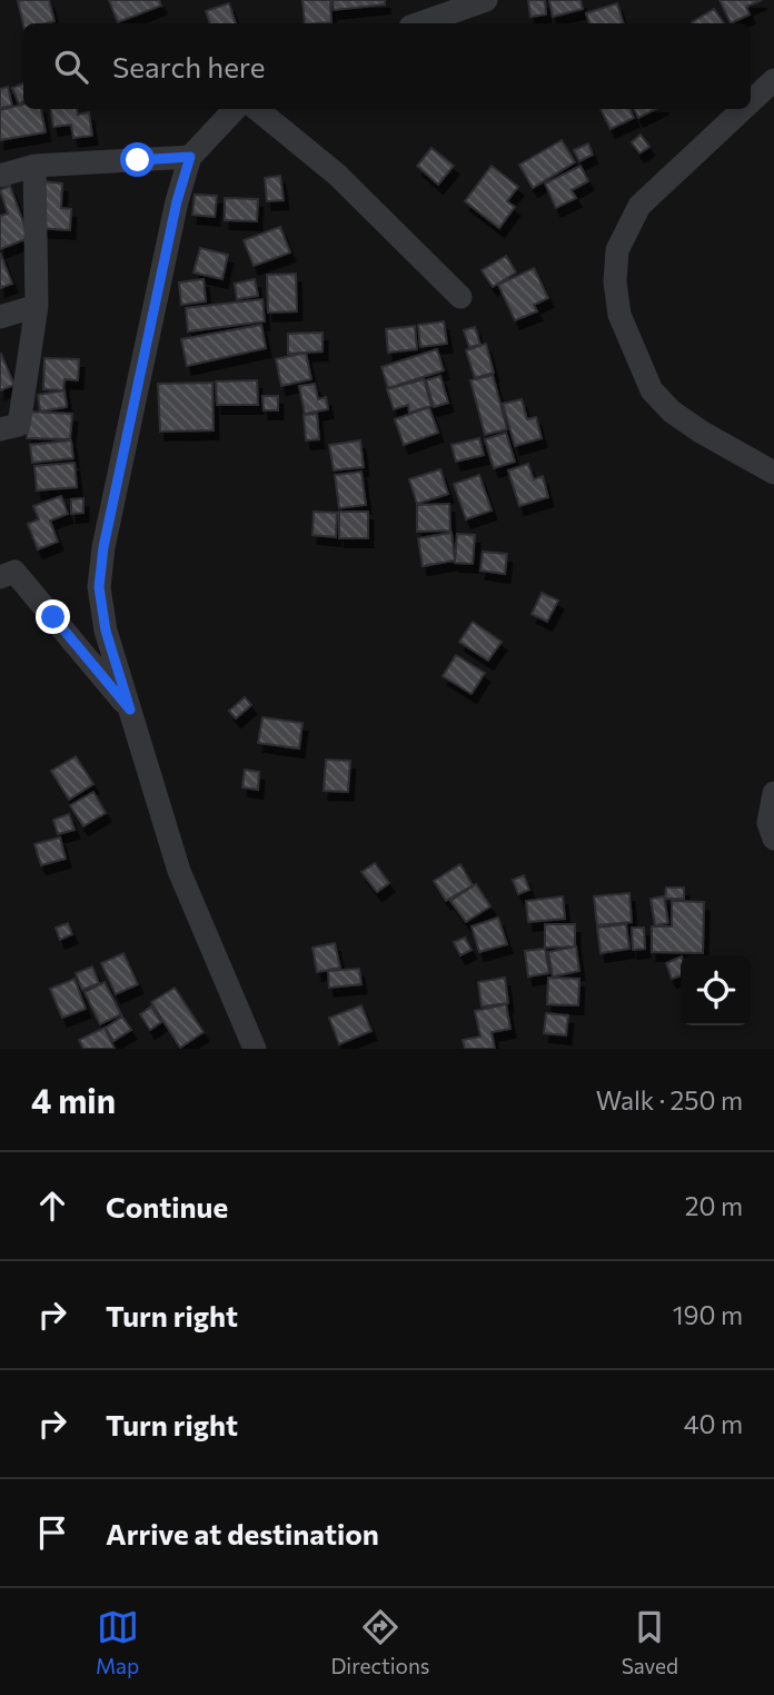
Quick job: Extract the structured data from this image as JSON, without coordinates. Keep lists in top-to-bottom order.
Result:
{
  "page": {
    "search": "Search here",
    "heading": ["4 min", "Walk · 250 m"],
    "list": [
      ["Continue", "20 m"],
      ["Turn right", "190 m"],
      ["Turn right", "40 m"],
      "Arrive at destination"
    ],
    "nav": ["Map", "Directions", "Saved"]
  }
}
